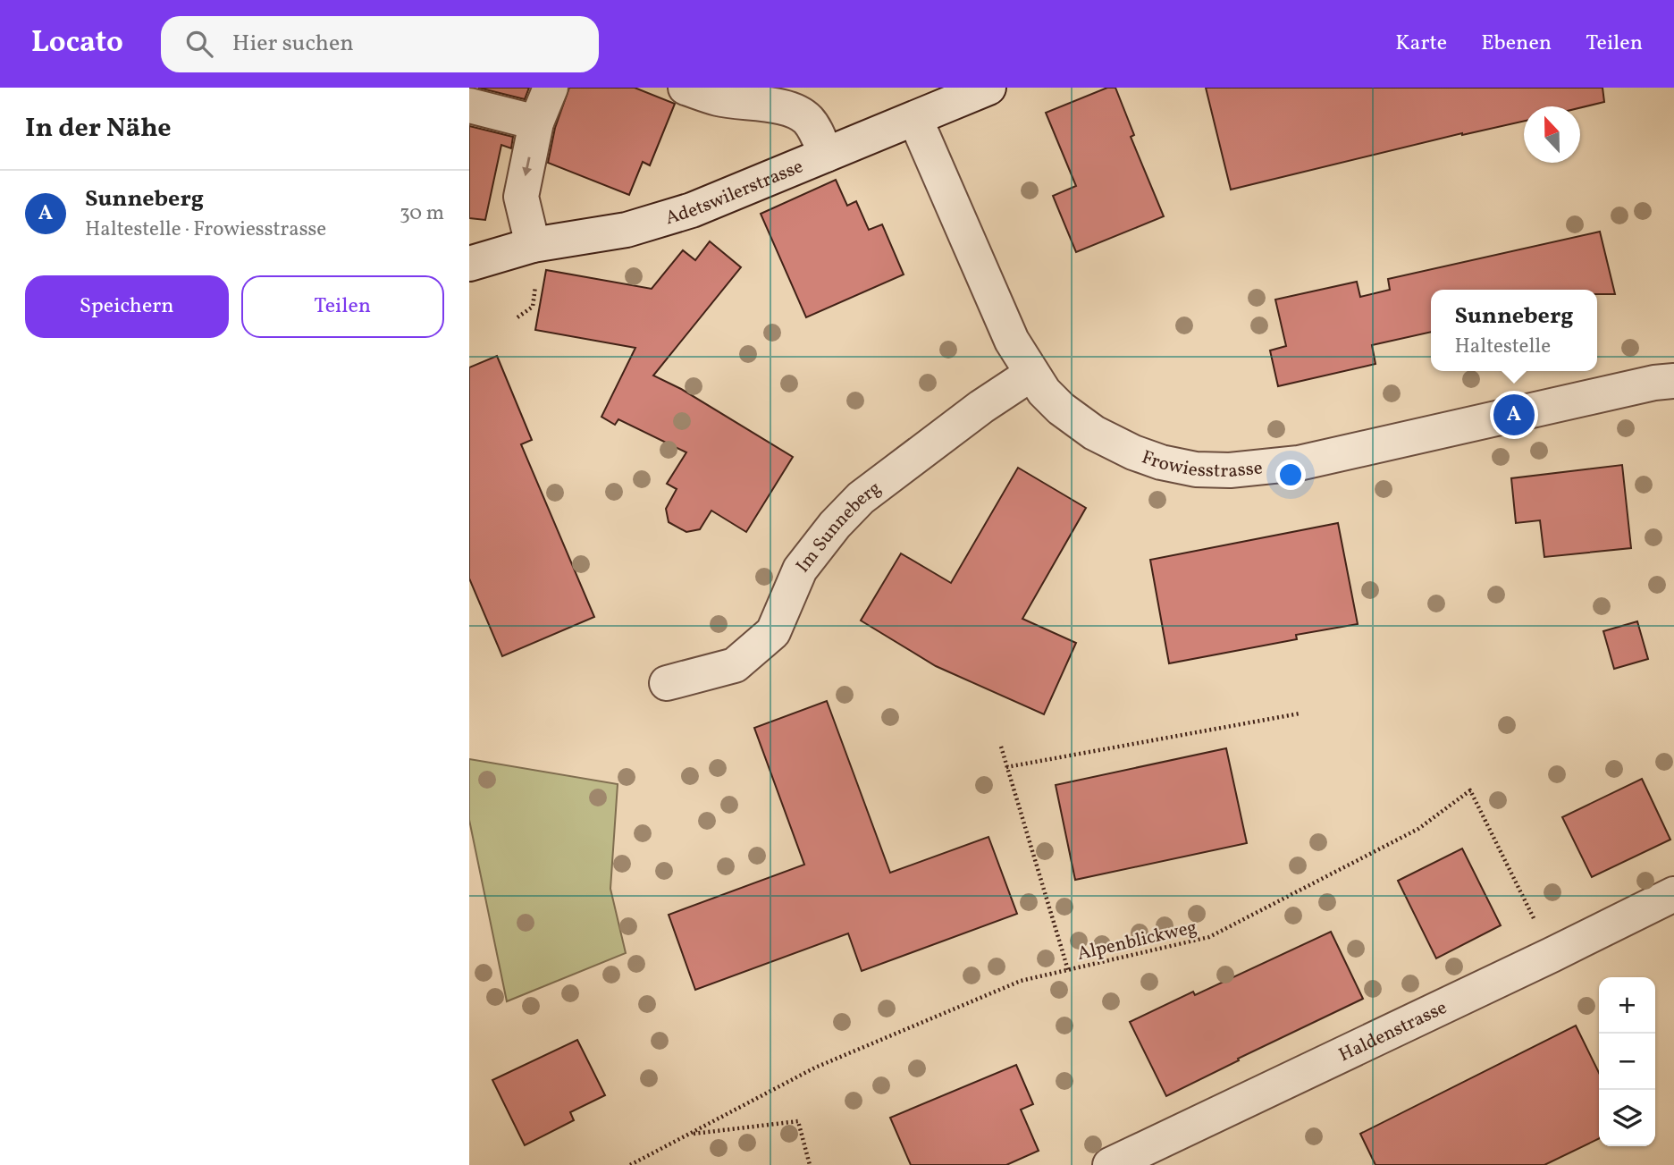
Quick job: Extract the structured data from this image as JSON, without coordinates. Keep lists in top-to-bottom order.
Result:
{
  "streets": {
    "street": [
      "Adetswilerstrasse",
      "Frowiesstrasse",
      "Im Sunneberg",
      "Haldenstrasse"
    ],
    "path": ["Alpenblickweg"]
  },
  "crossings": [
    ["Adetswilerstrasse", "Frowiesstrasse"],
    ["Frowiesstrasse", "Im Sunneberg"],
    ["Alpenblickweg", "Haldenstrasse"]
  ],
  "north": "top",
  "page": {
    "header": "Locato",
    "search": "Hier suchen",
    "nav": ["Karte", "Ebenen", "Teilen"],
    "heading": "In der Nähe",
    "list": [
      {
        "mark": "A",
        "name": "Sunneberg",
        "note": "Haltestelle · Frowiesstrasse",
        "value": "30 m"
      }
    ],
    "buttons": ["Speichern", "Teilen"],
    "popup": ["Sunneberg", "Haltestelle"],
    "pins": "A",
    "map_buttons": ["+", "−"]
  }
}
